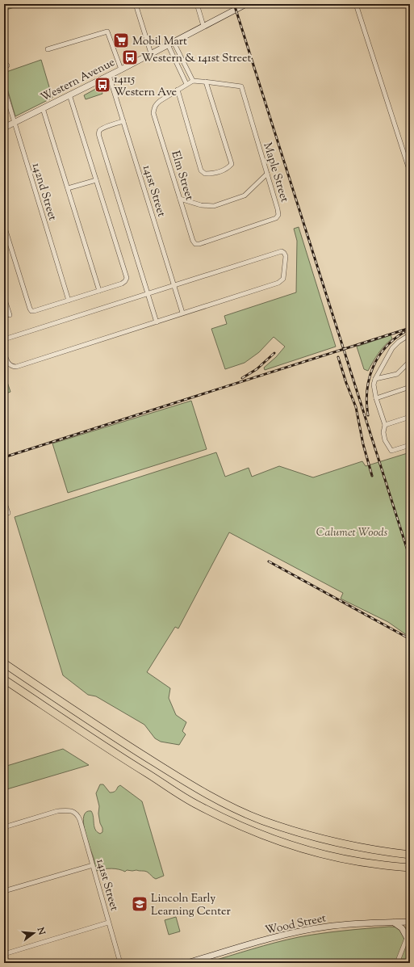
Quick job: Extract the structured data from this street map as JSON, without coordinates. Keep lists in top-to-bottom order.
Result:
{
  "streets": {
    "main road": ["Western Avenue", "Wood Street"],
    "street": [
      "Maple Street",
      "Elm Street",
      "141st Street",
      "142nd Street"
    ]
  },
  "crossings": [
    ["Western Avenue", "141st Street"],
    ["Western Avenue", "142nd Street"],
    ["Maple Street", "Elm Street"]
  ],
  "parks": ["Calumet Woods"],
  "places": {
    "supermarket": ["Mobil Mart"],
    "bus stop": ["Western & 141st Street", "14115 Western Ave"],
    "school or university": ["Lincoln Early Learning Center"]
  },
  "north": "right"
}
